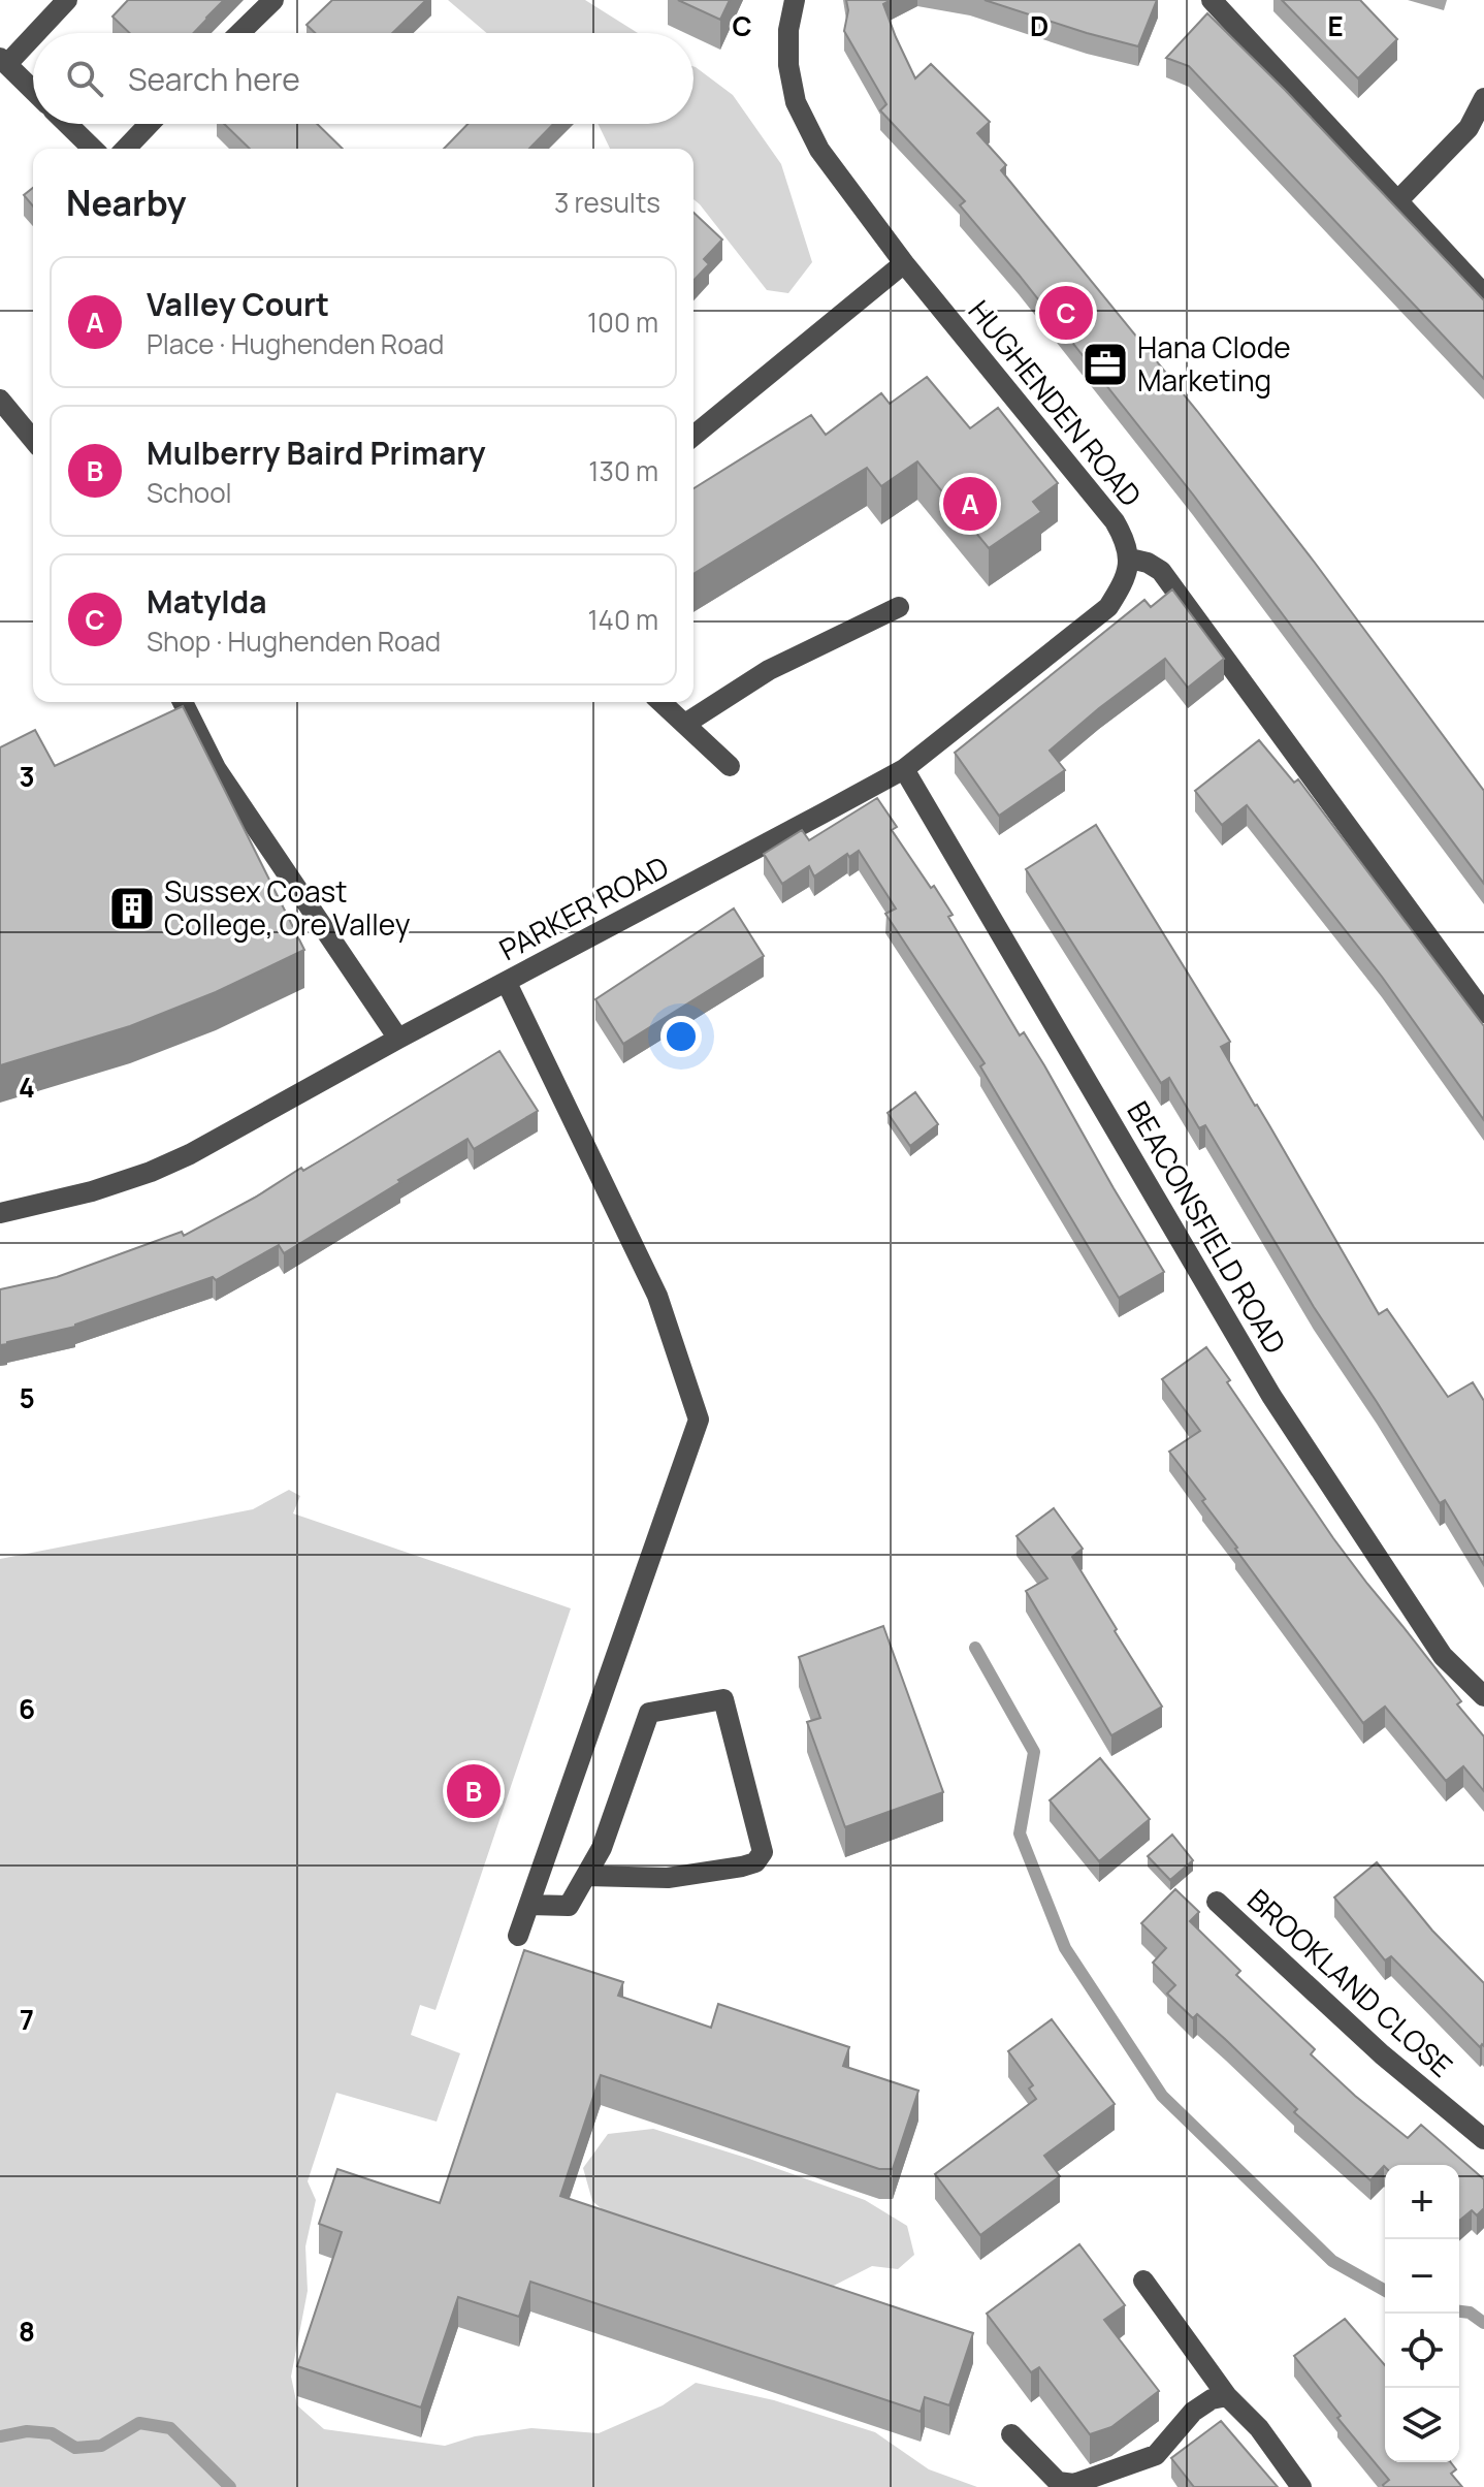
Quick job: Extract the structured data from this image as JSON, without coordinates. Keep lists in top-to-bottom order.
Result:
{
  "streets": {
    "street": [
      "HUGHENDEN ROAD",
      "PARKER ROAD",
      "BEACONSFIELD ROAD",
      "BROOKLAND CLOSE"
    ]
  },
  "crossings": [
    ["HUGHENDEN ROAD", "PARKER ROAD"],
    ["PARKER ROAD", "BEACONSFIELD ROAD"]
  ],
  "places": {
    "office": ["Hana Clode Marketing"],
    "building": ["Sussex Coast College, Ore Valley"]
  },
  "page": {
    "search": "Search here",
    "heading": ["Nearby", "3 results"],
    "list": [
      {
        "mark": "A",
        "name": "Valley Court",
        "note": "Place · Hughenden Road",
        "value": "100 m"
      },
      {
        "mark": "B",
        "name": "Mulberry Baird Primary",
        "note": "School",
        "value": "130 m"
      },
      {
        "mark": "C",
        "name": "Matylda",
        "note": "Shop · Hughenden Road",
        "value": "140 m"
      }
    ],
    "pins": ["C", "A", "B"],
    "map_buttons": ["+", "−"]
  },
  "grid": {
    "columns": ["C", "D", "E"],
    "rows": [
      "3",
      "4",
      "5",
      "6",
      "7",
      "8"
    ]
  }
}
